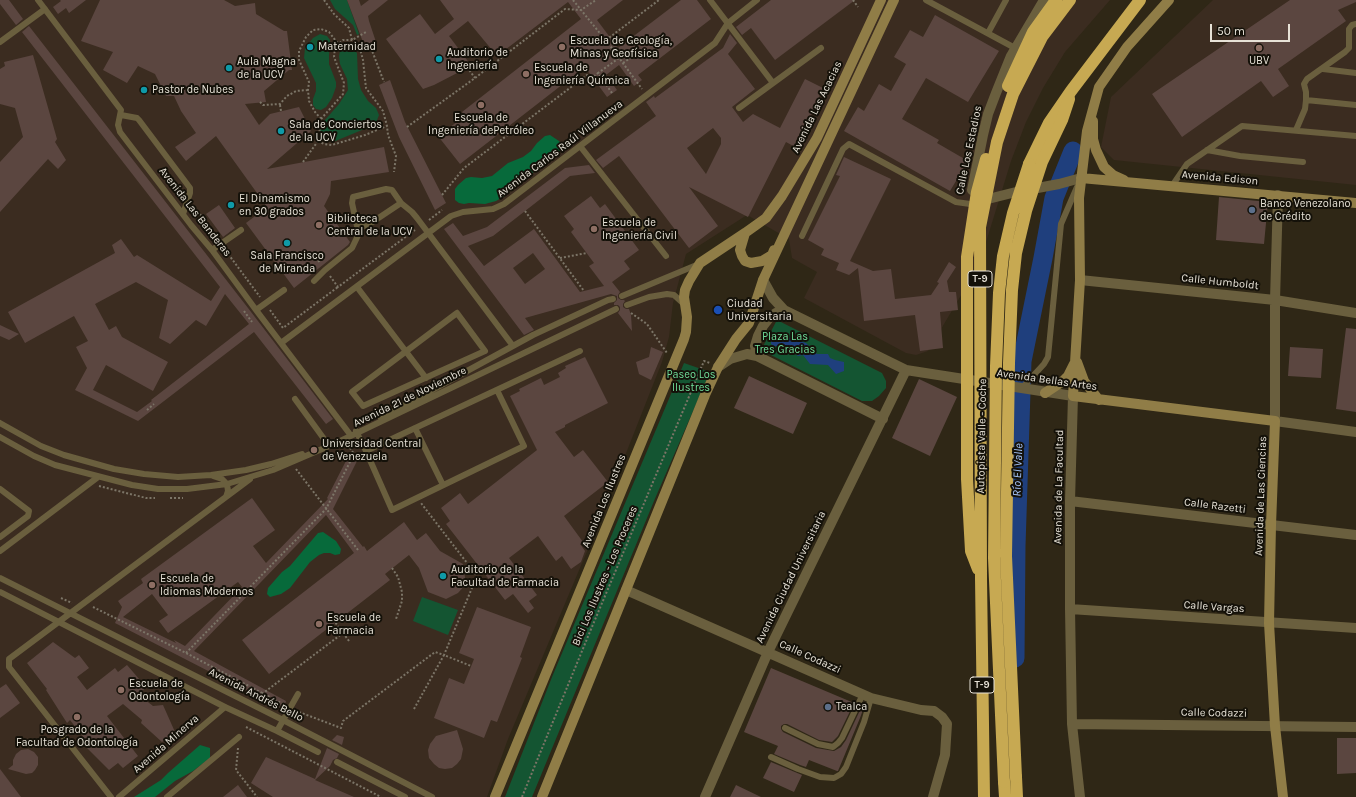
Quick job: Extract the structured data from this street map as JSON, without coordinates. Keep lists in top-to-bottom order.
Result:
{
  "streets": {
    "highway": ["T-9", "Autopista Valle - Coche"],
    "main road": [
      "Avenida Las Acacias",
      "Avenida Edison",
      "Avenida Bellas Artes",
      "Avenida de La Facultad",
      "Avenida de Las Ciencias",
      "Avenida Los Ilustres"
    ],
    "street": [
      "Calle Los Estadios",
      "Calle Humboldt",
      "Calle Razetti",
      "Avenida Ciudad Universitaria",
      "Calle Vargas",
      "Calle Codazzi"
    ],
    "lane": [
      "Avenida Carlos Raúl Villanueva",
      "Avenida Las Banderas",
      "Avenida 21 de Noviembre",
      "Avenida Andrés Bello",
      "Avenida Minerva"
    ],
    "path": ["Bici Los Ilustres - Los Proceres"]
  },
  "crossings": [
    ["Avenida Las Acacias", "Avenida Los Ilustres"],
    ["Avenida Carlos Raúl Villanueva", "Avenida Las Banderas"],
    ["Calle Los Estadios", "Avenida Edison"],
    ["Calle Los Estadios", "Avenida de La Facultad"],
    ["Avenida Edison", "Avenida de La Facultad"],
    ["Avenida Edison", "Avenida de Las Ciencias"],
    ["Avenida Las Banderas", "Avenida 21 de Noviembre"],
    ["Calle Humboldt", "Avenida de La Facultad"],
    ["Calle Humboldt", "Avenida de Las Ciencias"],
    ["Avenida Bellas Artes", "Avenida de La Facultad"],
    ["Avenida Bellas Artes", "Avenida de Las Ciencias"],
    ["Avenida Bellas Artes", "Avenida Ciudad Universitaria"],
    ["Avenida de La Facultad", "Calle Razetti"],
    ["Avenida de La Facultad", "Calle Vargas"],
    ["Avenida de La Facultad", "Calle Codazzi"],
    ["Avenida de Las Ciencias", "Calle Razetti"],
    ["Avenida de Las Ciencias", "Calle Vargas"],
    ["Avenida de Las Ciencias", "Calle Codazzi"],
    ["Avenida Ciudad Universitaria", "Calle Codazzi"],
    ["Avenida Andrés Bello", "Avenida Minerva"]
  ],
  "water": ["Río El Valle"],
  "parks": ["Plaza Las Tres Gracias", "Paseo Los Ilustres"],
  "places": [
    "Maternidad",
    "Escuela de Geología, Minas y Geofísica",
    "UBV",
    "Auditorio de Ingeniería",
    "Aula Magna de la UCV",
    "Escuela de Ingeniería Química",
    "Pastor de Nubes",
    "Escuela de Ingeniería dePetróleo",
    "Sala de Conciertos de la UCV",
    "El Dinamismo en 30 grados",
    "Banco Venezolano de Crédito",
    "Biblioteca Central de la UCV",
    "Escuela de Ingeniería Civil",
    "Sala Francisco de Miranda",
    "Ciudad Universitaria",
    "Universidad Central de Venezuela",
    "Auditorio de la Facultad de Farmacia",
    "Escuela de Idiomas Modernos",
    "Escuela de Farmacia",
    "Escuela de Odontología",
    "Tealca",
    "Posgrado de la Facultad de Odontología"
  ],
  "scale_bar": "50 m"
}
